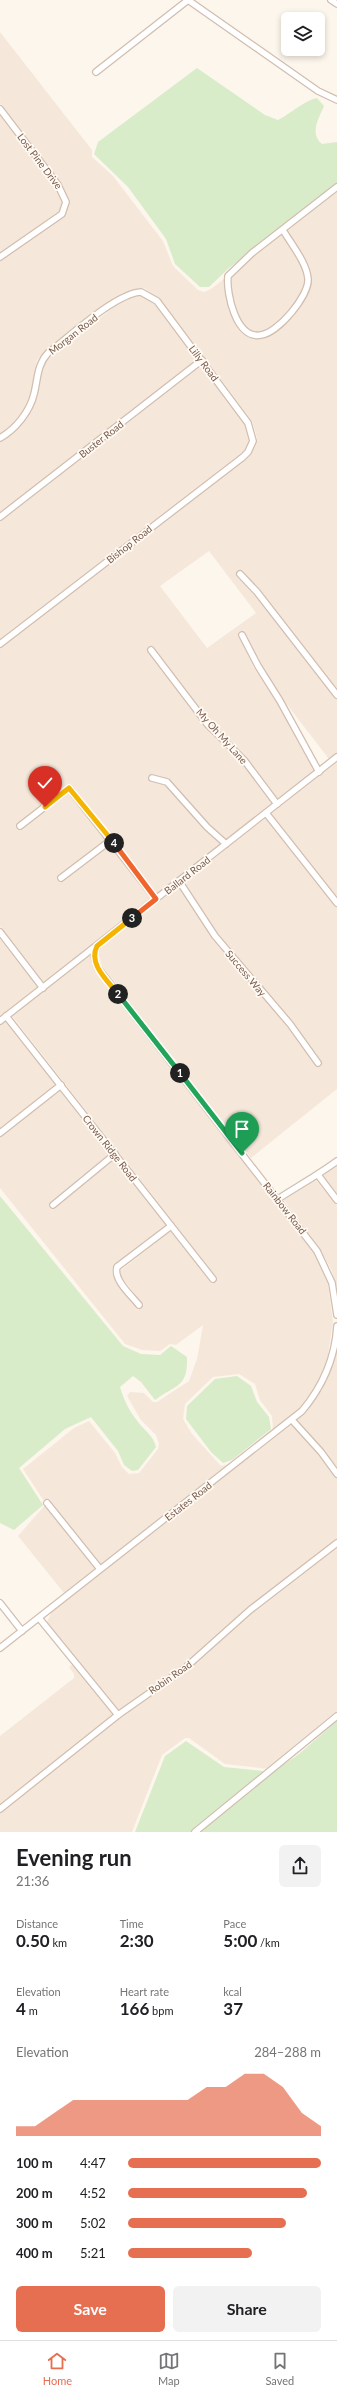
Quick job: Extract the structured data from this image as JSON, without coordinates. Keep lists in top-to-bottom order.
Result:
{
  "streets": {
    "street": [
      "Lost Pine Drive",
      "Morgan Road",
      "Lilly Road",
      "Buster Road",
      "Bishop Road",
      "My Oh My Lane",
      "Ballard Road",
      "Success Way",
      "Crown Ridge Road",
      "Rainbow Road",
      "Estates Road",
      "Robin Road"
    ]
  },
  "crossings": [
    ["Morgan Road", "Lilly Road"],
    ["Lilly Road", "Buster Road"],
    ["Lilly Road", "Bishop Road"],
    ["My Oh My Lane", "Ballard Road"],
    ["Ballard Road", "Success Way"],
    ["Ballard Road", "Crown Ridge Road"],
    ["Ballard Road", "Rainbow Road"]
  ],
  "page": {
    "pins": [
      "4",
      "3",
      "2",
      "1"
    ],
    "heading": ["Evening run", "21:36"],
    "stats": [
      ["Distance", "0.50 km"],
      ["Time", "2:30"],
      ["Pace", "5:00 /km"],
      ["Elevation", "4 m"],
      ["Heart rate", "166 bpm"],
      ["kcal", "37"]
    ],
    "chart": ["Elevation", "284–288 m"],
    "list": [
      {
        "name": "100 m",
        "note": "4:47"
      },
      {
        "name": "200 m",
        "note": "4:52"
      },
      {
        "name": "300 m",
        "note": "5:02"
      },
      {
        "name": "400 m",
        "note": "5:21"
      }
    ],
    "buttons": ["Save", "Share"],
    "tabs": ["Home", "Map", "Saved"]
  }
}
